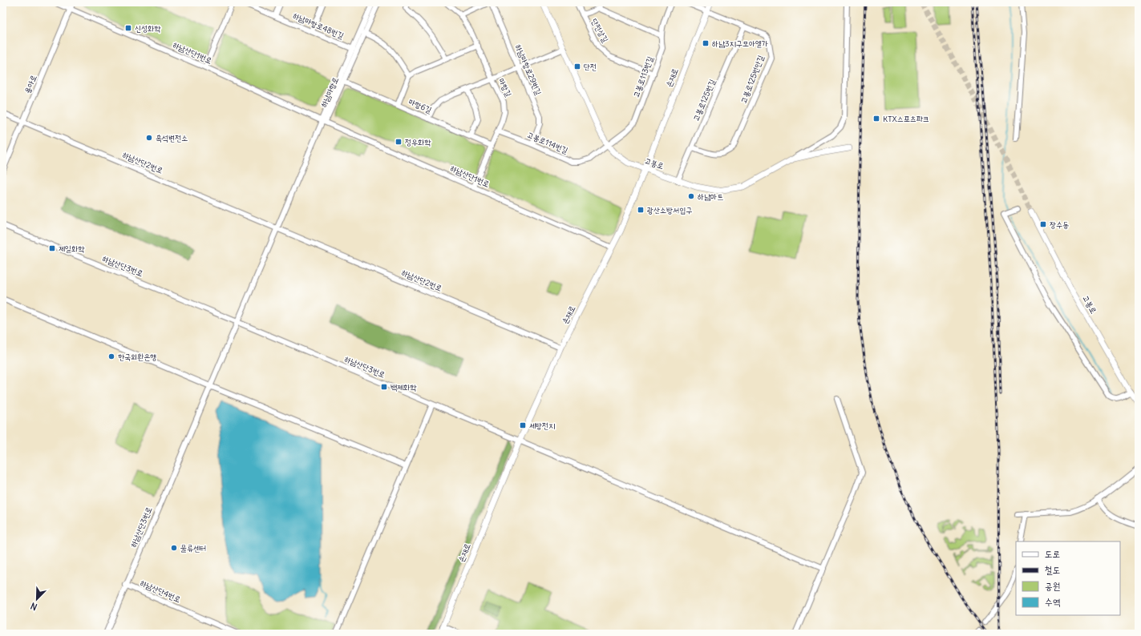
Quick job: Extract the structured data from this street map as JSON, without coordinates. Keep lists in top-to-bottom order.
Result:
{
  "streets": {
    "main road": ["손재로", "고봉로"],
    "street": [
      "하남마항로48번길",
      "단전상길",
      "하남산단1번로",
      "하남마항로29번길",
      "고봉로113번길",
      "고봉로125번안길",
      "용아로",
      "마항길",
      "하남마항로",
      "고봉로125번길",
      "마항6길",
      "고봉로114번길",
      "하남산단2번로",
      "하남산단3번로",
      "하남산단4번로"
    ]
  },
  "crossings": [
    ["하남마항로48번길", "하남마항로"],
    ["단전상길", "고봉로113번길"],
    ["하남산단1번로", "손재로"],
    ["하남산단1번로", "용아로"],
    ["하남산단1번로", "마항길"],
    ["하남산단1번로", "하남마항로"],
    ["하남마항로29번길", "고봉로114번길"],
    ["고봉로113번길", "고봉로114번길"],
    ["고봉로113번길", "고봉로"],
    ["손재로", "고봉로125번안길"],
    ["손재로", "하남산단2번로"],
    ["손재로", "고봉로"],
    ["손재로", "하남산단3번로"],
    ["고봉로125번안길", "고봉로125번길"],
    ["용아로", "하남산단2번로"],
    ["마항길", "마항6길"],
    ["마항길", "고봉로114번길"],
    ["하남마항로", "마항6길"],
    ["고봉로125번길", "고봉로"],
    ["고봉로114번길", "고봉로"],
    ["하남산단3번로", "하남산단4번로"]
  ],
  "places": {
    "transit": [
      "신성화학",
      "하남3지구모아엘가",
      "단전",
      "KTX스포츠파크",
      "정우화학",
      "광산소방서입구",
      "장수동",
      "제일화학",
      "백제화학",
      "세방전지"
    ],
    "other": [
      "흑석변전소",
      "하남마트",
      "한국외환은행",
      "물류센터"
    ]
  },
  "legend": [
    "도로",
    "철도",
    "공원",
    "수역"
  ],
  "north": "bottom left"
}
